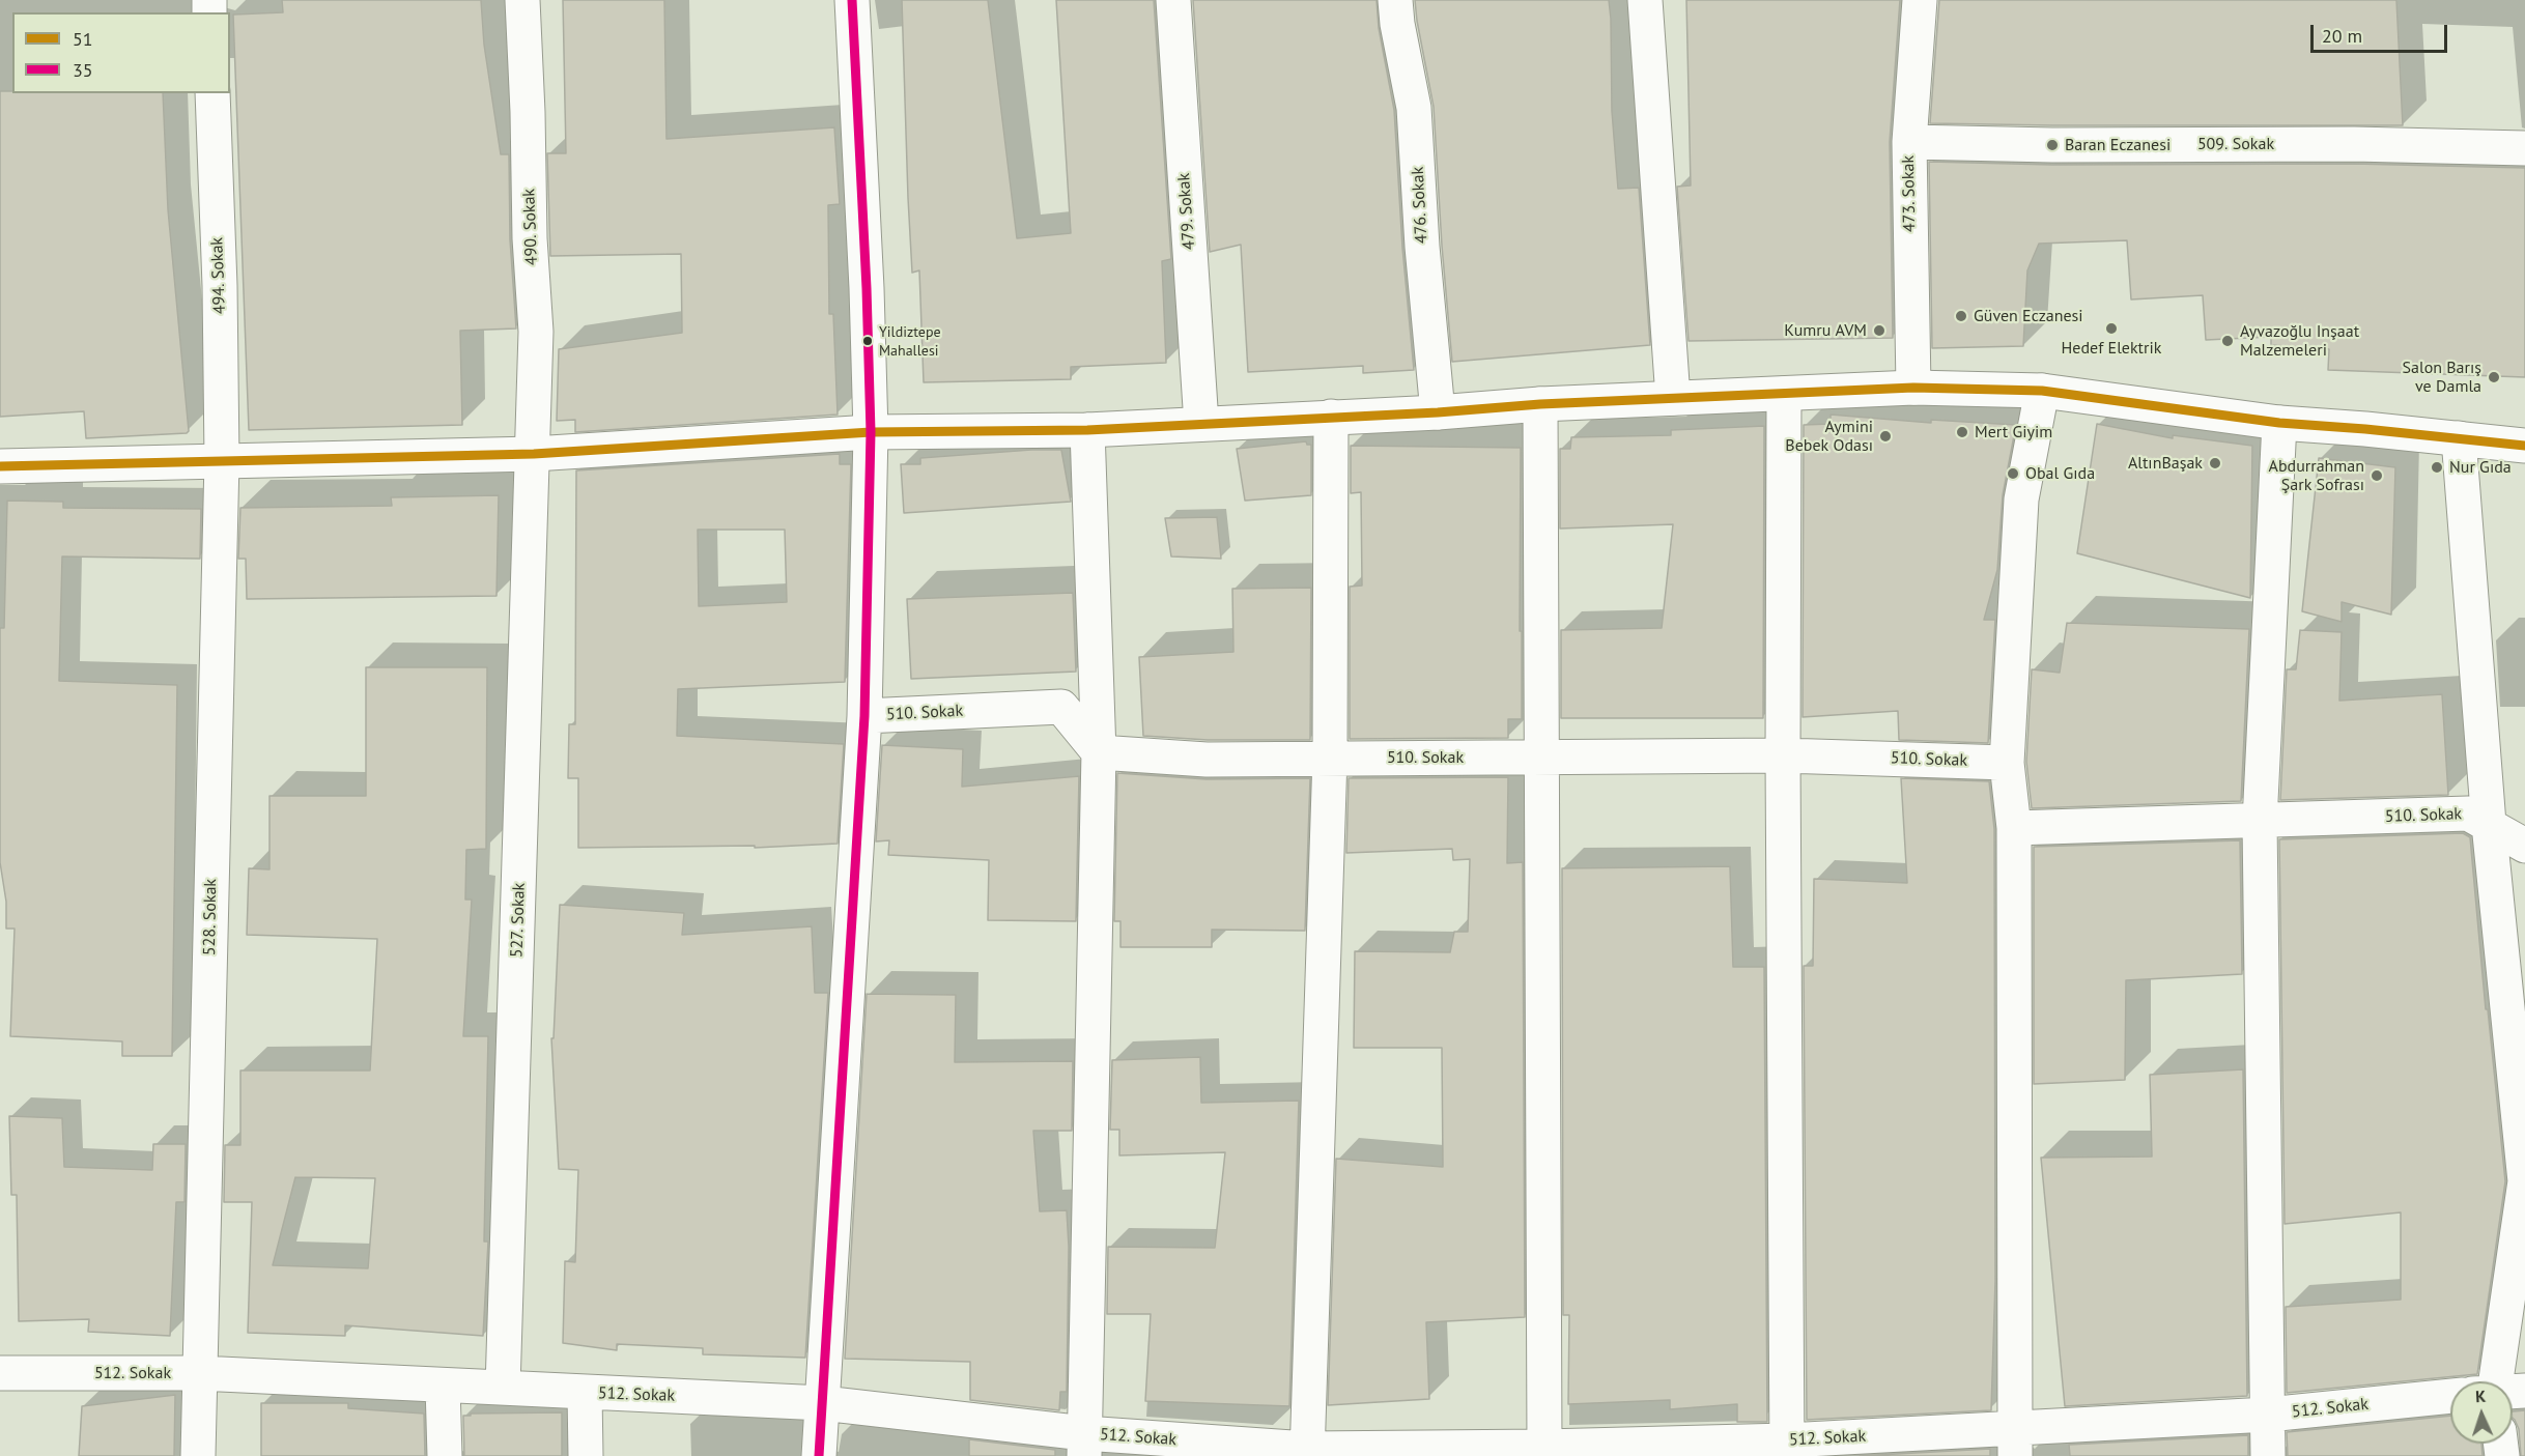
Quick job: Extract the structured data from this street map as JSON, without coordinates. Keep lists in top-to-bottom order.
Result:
{
  "streets": {
    "street": [
      "509. Sokak",
      "473. Sokak",
      "476. Sokak",
      "479. Sokak",
      "490. Sokak",
      "494. Sokak",
      "510. Sokak",
      "528. Sokak",
      "527. Sokak",
      "512. Sokak"
    ]
  },
  "crossings": [
    ["509. Sokak", "473. Sokak"],
    ["490. Sokak", "527. Sokak"],
    ["494. Sokak", "528. Sokak"],
    ["528. Sokak", "512. Sokak"],
    ["527. Sokak", "512. Sokak"]
  ],
  "places": [
    "Baran Eczanesi",
    "Güven Eczanesi",
    "Hedef Elektrik",
    "Kumru AVM",
    "Yildiztepe Mahallesi",
    "Ayvazoğlu Inşaat Malzemeleri",
    "Salon Barış ve Damla",
    "Mert Giyim",
    "Aymini Bebek Odası",
    "AltınBaşak",
    "Nur Gıda",
    "Obal Gıda",
    "Abdurrahman Şark Sofrası"
  ],
  "lines": ["transit line 35", "transit line 51"],
  "legend": ["51", "35"],
  "scale_bar": "20 m",
  "north": "top"
}
